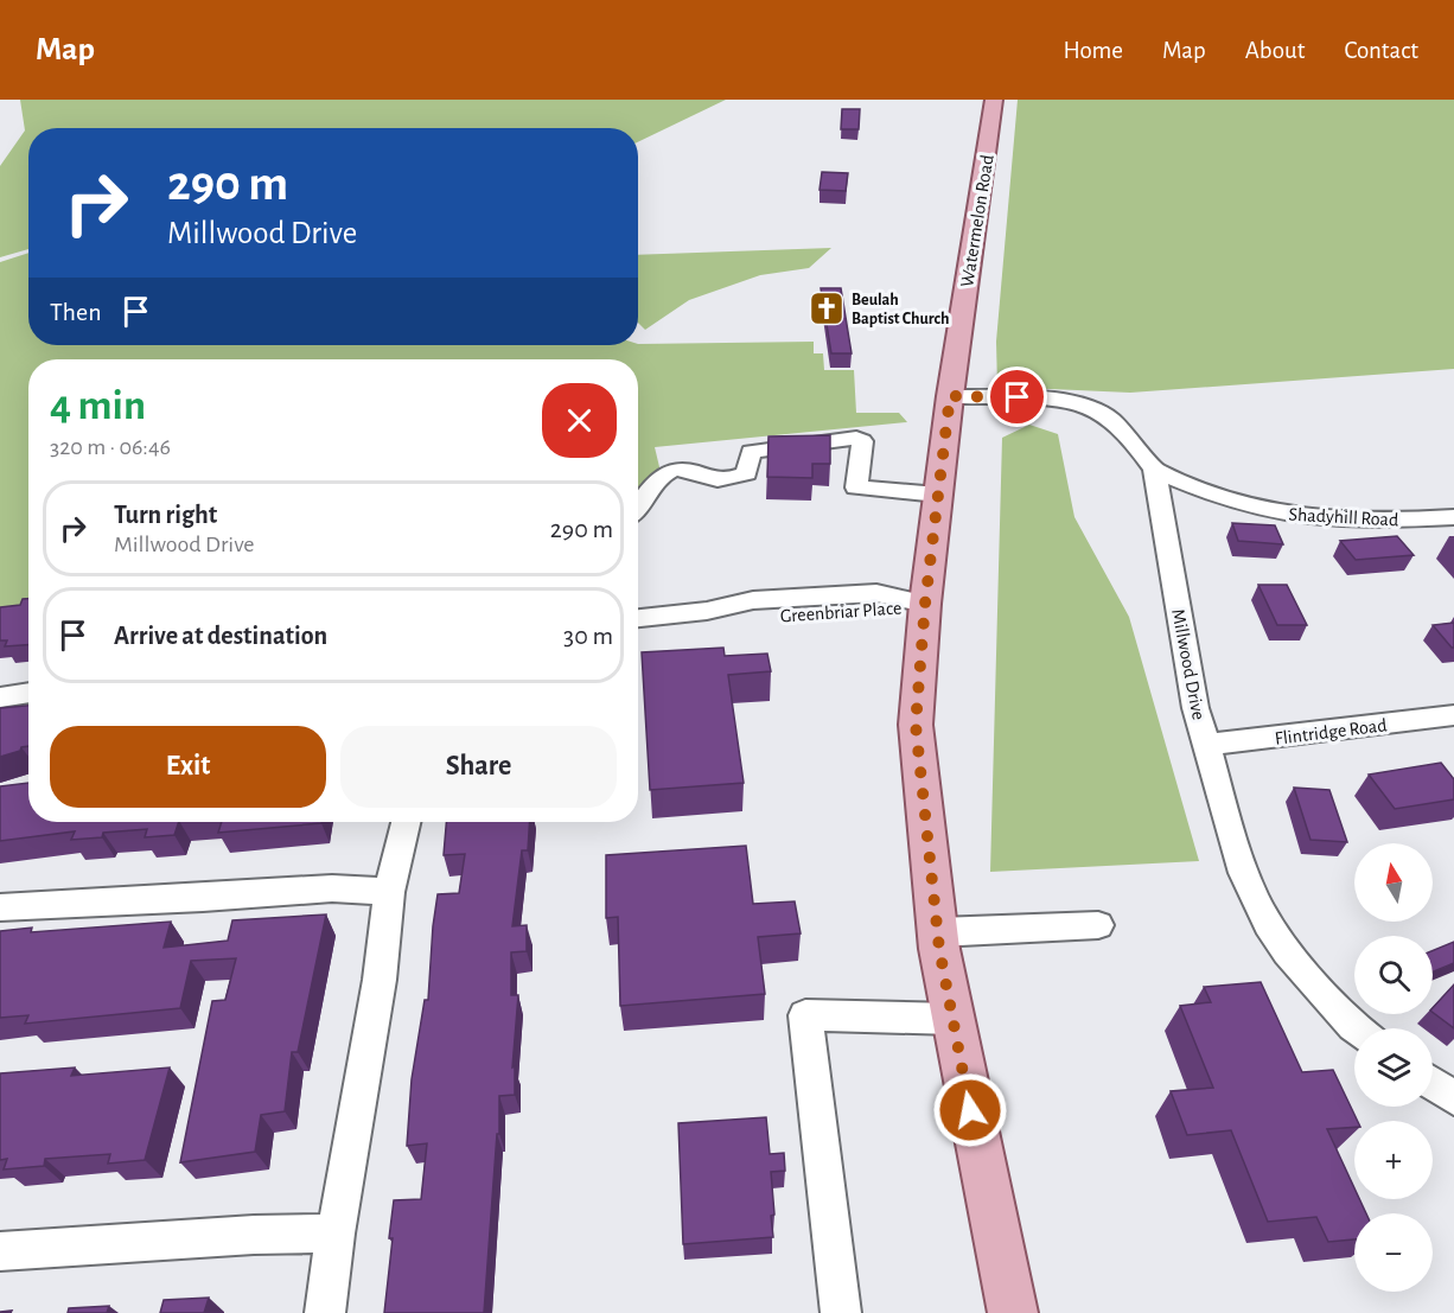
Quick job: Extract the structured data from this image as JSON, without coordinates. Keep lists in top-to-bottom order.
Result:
{
  "streets": {
    "main road": ["Watermelon Road"],
    "street": [
      "Shadyhill Road",
      "Greenbriar Place",
      "Millwood Drive",
      "Flintridge Road"
    ]
  },
  "crossings": [
    ["Watermelon Road", "Greenbriar Place"],
    ["Watermelon Road", "Millwood Drive"],
    ["Shadyhill Road", "Millwood Drive"],
    ["Millwood Drive", "Flintridge Road"]
  ],
  "places": {
    "church": ["Beulah Baptist Church"]
  },
  "north": "top",
  "page": {
    "header": "Map",
    "nav": [
      "Home",
      "Map",
      "About",
      "Contact"
    ],
    "turn": ["290 m", "Millwood Drive"],
    "then": "Then",
    "heading": ["4 min", "320 m · 06:46"],
    "list": [
      {
        "name": "Turn right",
        "note": "Millwood Drive",
        "value": "290 m"
      },
      {
        "name": "Arrive at destination",
        "value": "30 m"
      }
    ],
    "buttons": ["Exit", "Share"],
    "map_buttons": ["+", "−"]
  }
}
